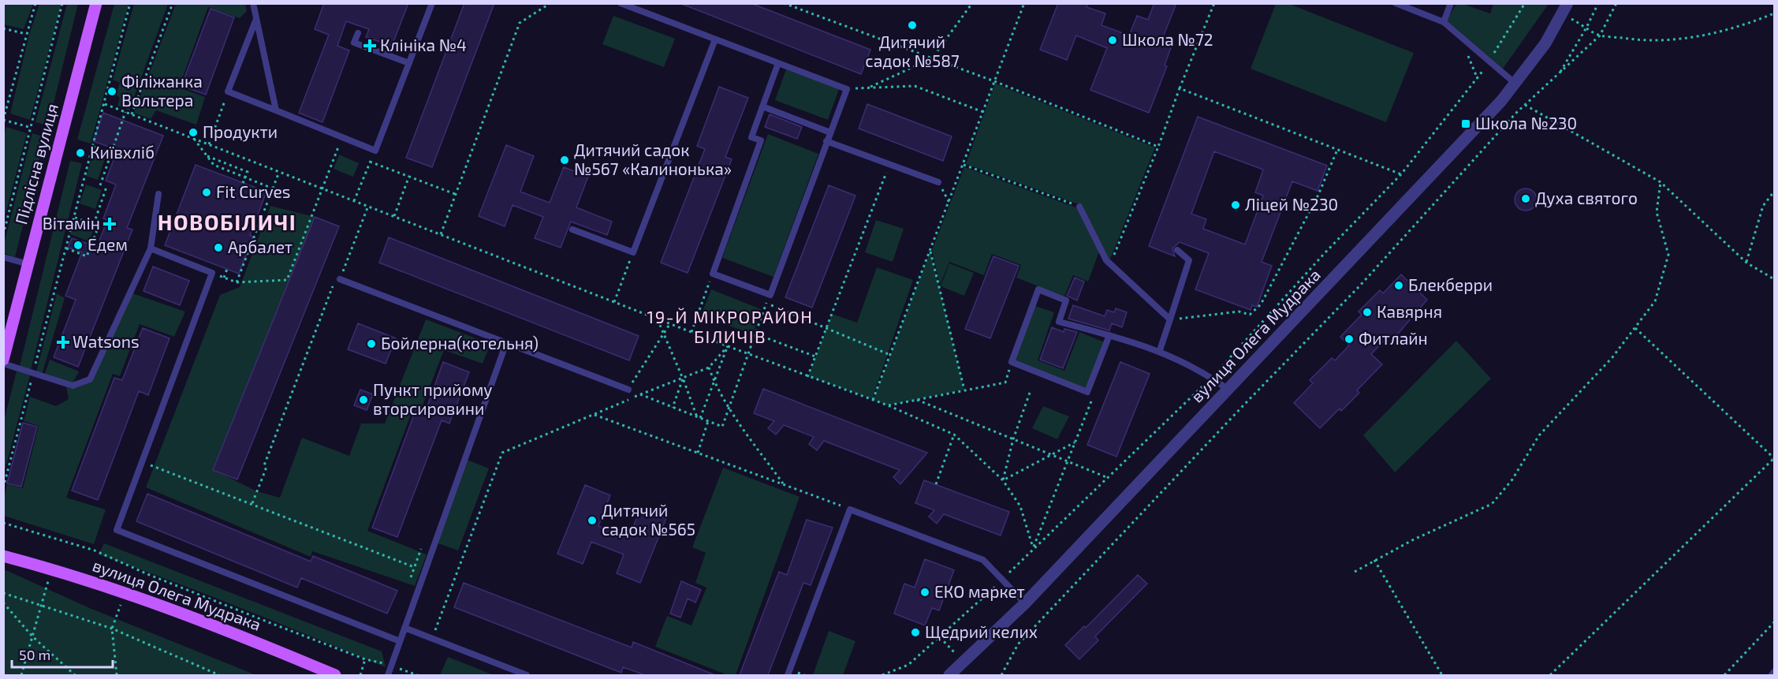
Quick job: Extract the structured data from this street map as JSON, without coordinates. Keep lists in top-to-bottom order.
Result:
{
  "streets": {
    "main road": ["Підлісна вулиця", "вулиця Олега Мудрака"]
  },
  "districts": ["НОВОБІЛИЧІ", "19-Й МІКРОРАЙОН БІЛИЧІВ"],
  "places": {
    "other": [
      "Дитячий садок №587",
      "Школа №72",
      "Філіжанка Вольтера",
      "Продукти",
      "Київхліб",
      "Дитячий садок №567 «Калинонька»",
      "Fit Curves",
      "Духа святого",
      "Ліцей №230",
      "Едем",
      "Арбалет",
      "Блекберри",
      "Кавярня",
      "Фитлайн",
      "Бойлерна(котельня)",
      "Пункт прийому вторсировини",
      "Дитячий садок №565",
      "ЕКО маркет",
      "Щедрий келих"
    ],
    "health": ["Клініка №4", "Вітамін", "Watsons"],
    "transit": ["Школа №230"]
  },
  "scale_bar": "50 m"
}
